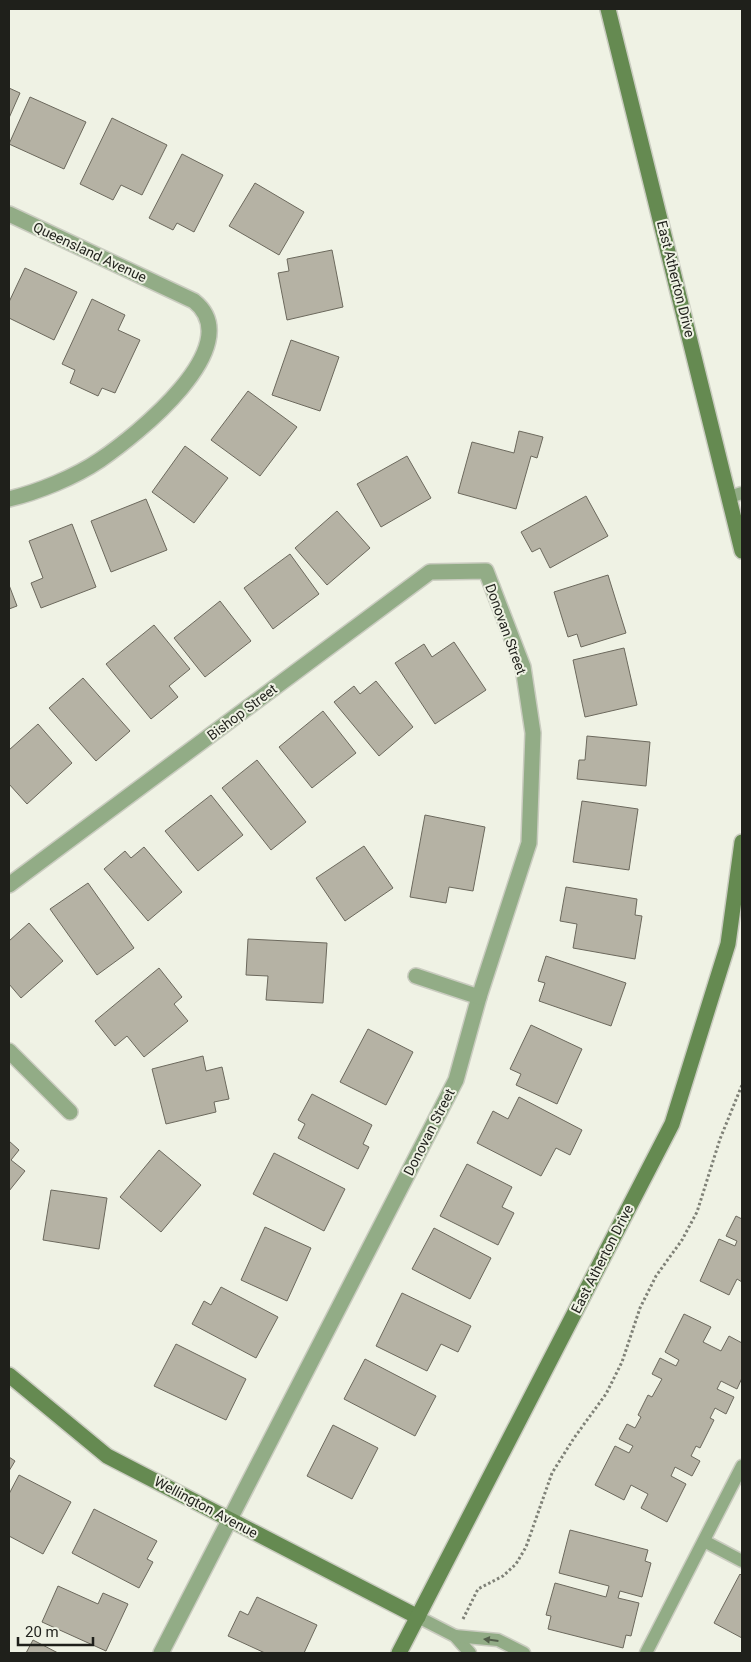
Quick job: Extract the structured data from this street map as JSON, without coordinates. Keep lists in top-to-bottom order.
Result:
{
  "streets": {
    "street": [
      "Queensland Avenue",
      "East Atherton Drive",
      "Donovan Street",
      "Bishop Street",
      "Wellington Avenue"
    ]
  },
  "crossings": [
    ["East Atherton Drive", "Wellington Avenue"],
    ["Donovan Street", "Bishop Street"],
    ["Donovan Street", "Wellington Avenue"]
  ],
  "scale_bar": "20 m"
}
